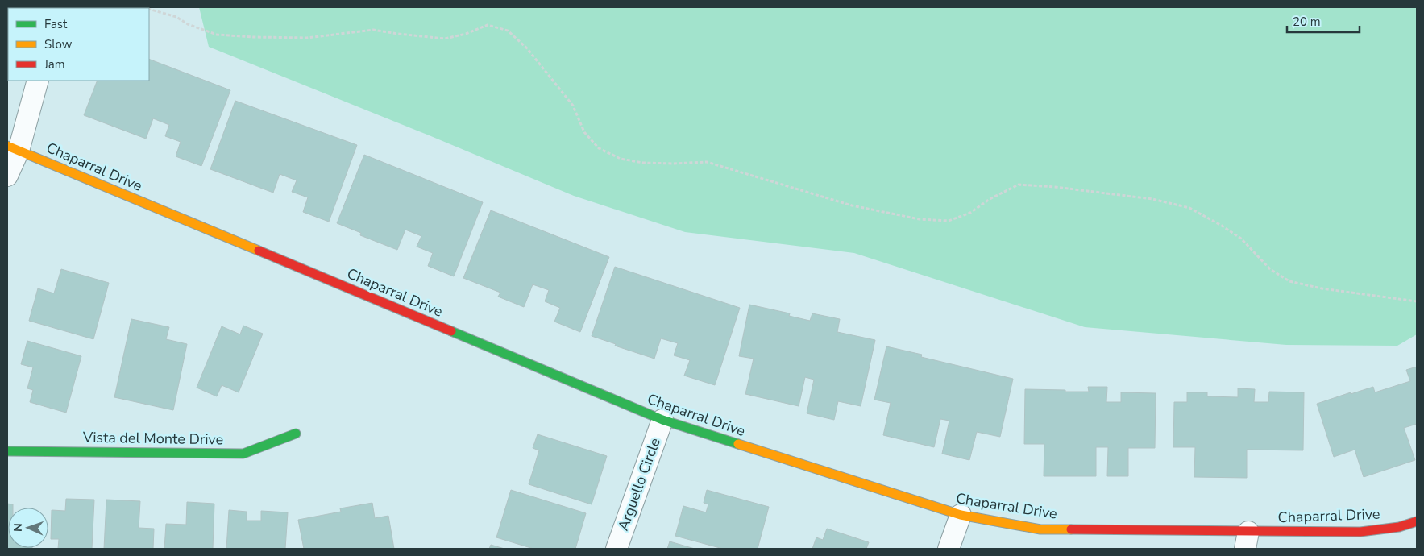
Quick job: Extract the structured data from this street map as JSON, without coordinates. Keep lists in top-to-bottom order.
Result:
{
  "streets": {
    "street": ["Chaparral Drive", "Vista del Monte Drive", "Arguello Circle"]
  },
  "crossings": [
    ["Chaparral Drive", "Arguello Circle"]
  ],
  "legend": ["Fast", "Slow", "Jam"],
  "scale_bar": "20 m",
  "north": "left"
}
